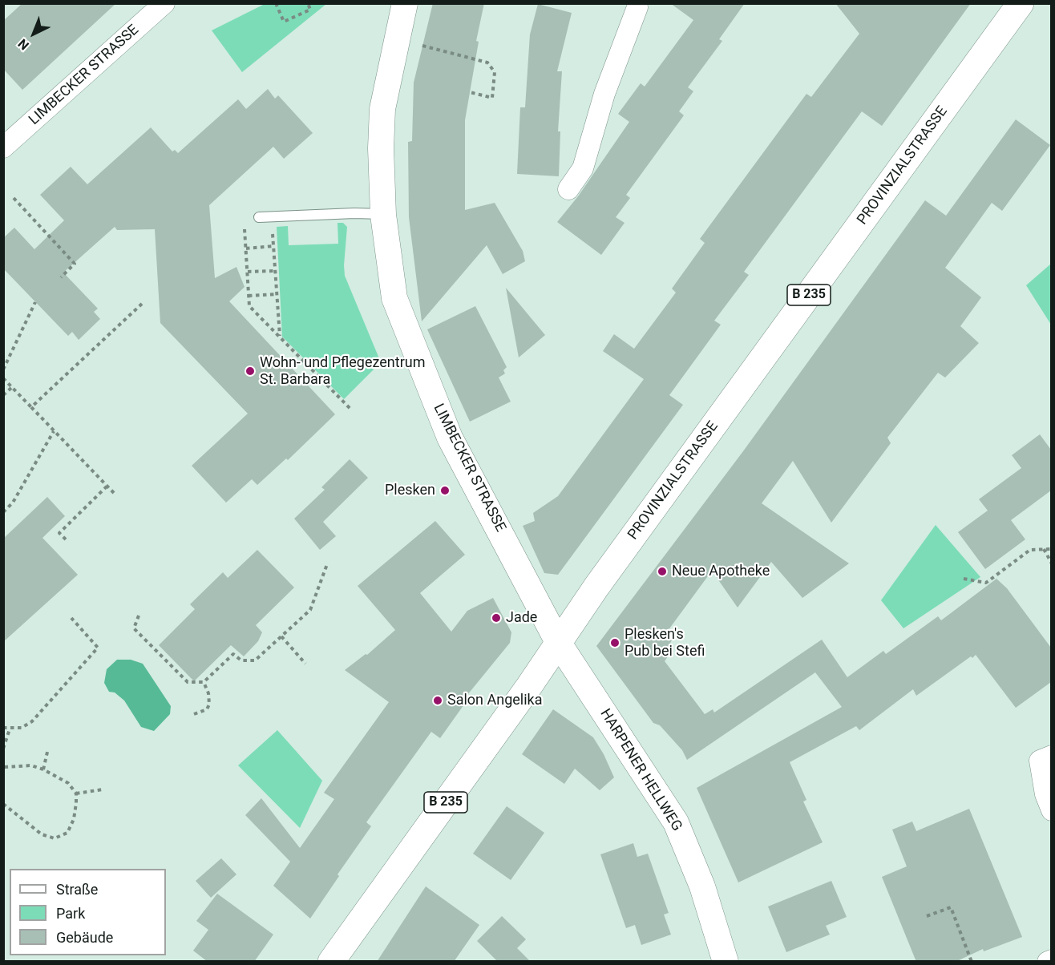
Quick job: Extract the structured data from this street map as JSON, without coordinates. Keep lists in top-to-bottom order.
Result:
{
  "streets": {
    "main road": ["PROVINZIALSTRASSE", "B 235"],
    "street": ["LIMBECKER STRASSE", "HARPENER HELLWEG"]
  },
  "crossings": [
    ["LIMBECKER STRASSE", "PROVINZIALSTRASSE"],
    ["LIMBECKER STRASSE", "HARPENER HELLWEG"],
    ["PROVINZIALSTRASSE", "HARPENER HELLWEG"]
  ],
  "places": [
    "Wohn- und Pflegezentrum St. Barbara",
    "Plesken",
    "Neue Apotheke",
    "Jade",
    "Plesken's Pub bei Stefi",
    "Salon Angelika"
  ],
  "legend": ["Straße", "Park", "Gebäude"],
  "north": "bottom left"
}
